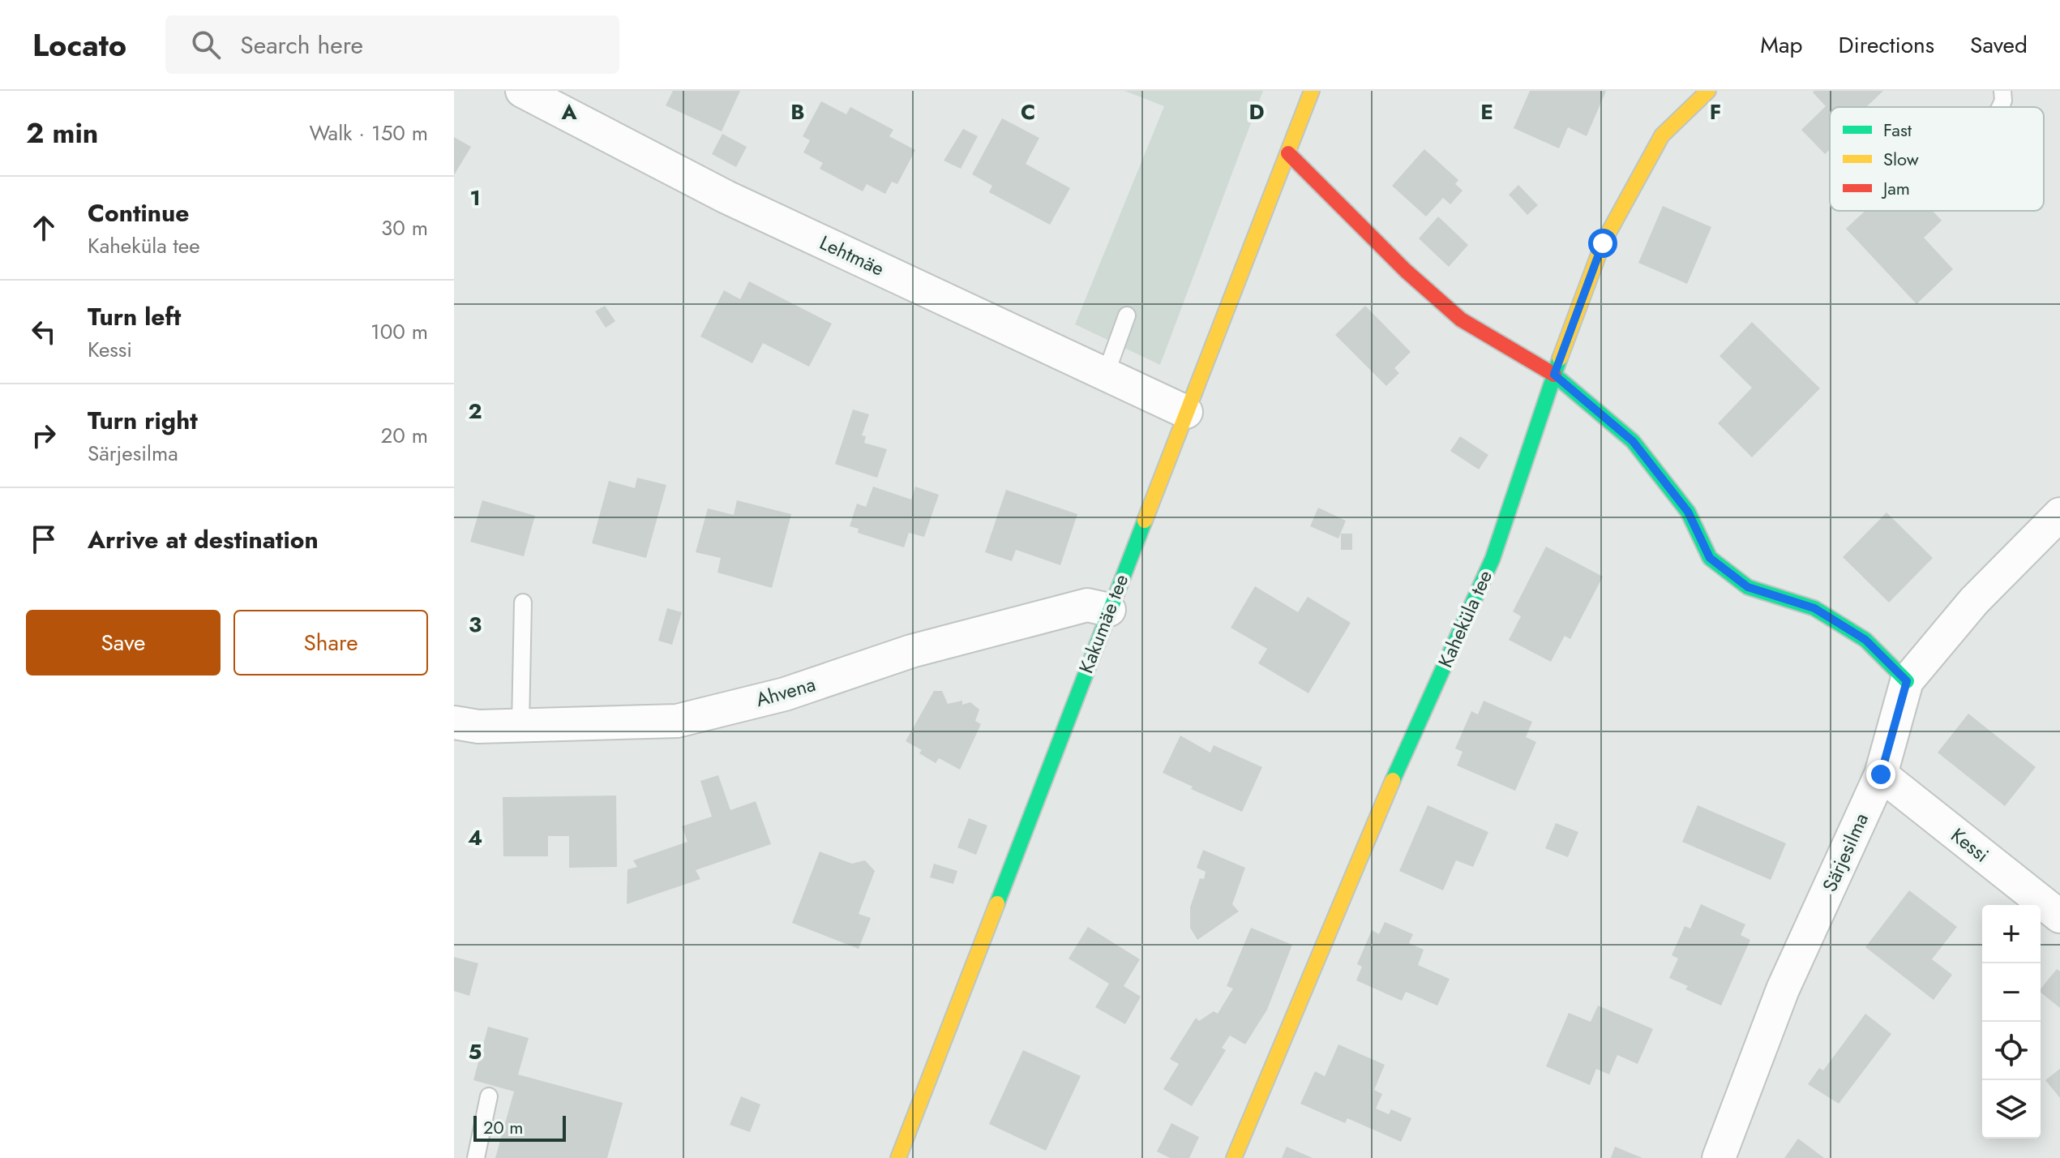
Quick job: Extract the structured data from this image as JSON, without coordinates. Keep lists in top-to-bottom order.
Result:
{
  "streets": {
    "street": [
      "Lehtmäe",
      "Kaheküla tee",
      "Kakumäe tee",
      "Ahvena",
      "Kessi",
      "Särjesilma"
    ]
  },
  "crossings": [
    ["Lehtmäe", "Kakumäe tee"],
    ["Kakumäe tee", "Ahvena"],
    ["Kessi", "Särjesilma"]
  ],
  "legend": ["Fast", "Slow", "Jam"],
  "scale_bar": "20 m",
  "page": {
    "header": "Locato",
    "search": "Search here",
    "nav": ["Map", "Directions", "Saved"],
    "heading": ["2 min", "Walk · 150 m"],
    "list": [
      ["Continue", "Kaheküla tee", "30 m"],
      ["Turn left", "Kessi", "100 m"],
      ["Turn right", "Särjesilma", "20 m"],
      "Arrive at destination"
    ],
    "buttons": ["Save", "Share"],
    "map_buttons": ["+", "−"],
    "scale": "20 m"
  },
  "grid": {
    "columns": [
      "A",
      "B",
      "C",
      "D",
      "E",
      "F"
    ],
    "rows": [
      "1",
      "2",
      "3",
      "4",
      "5"
    ]
  }
}
